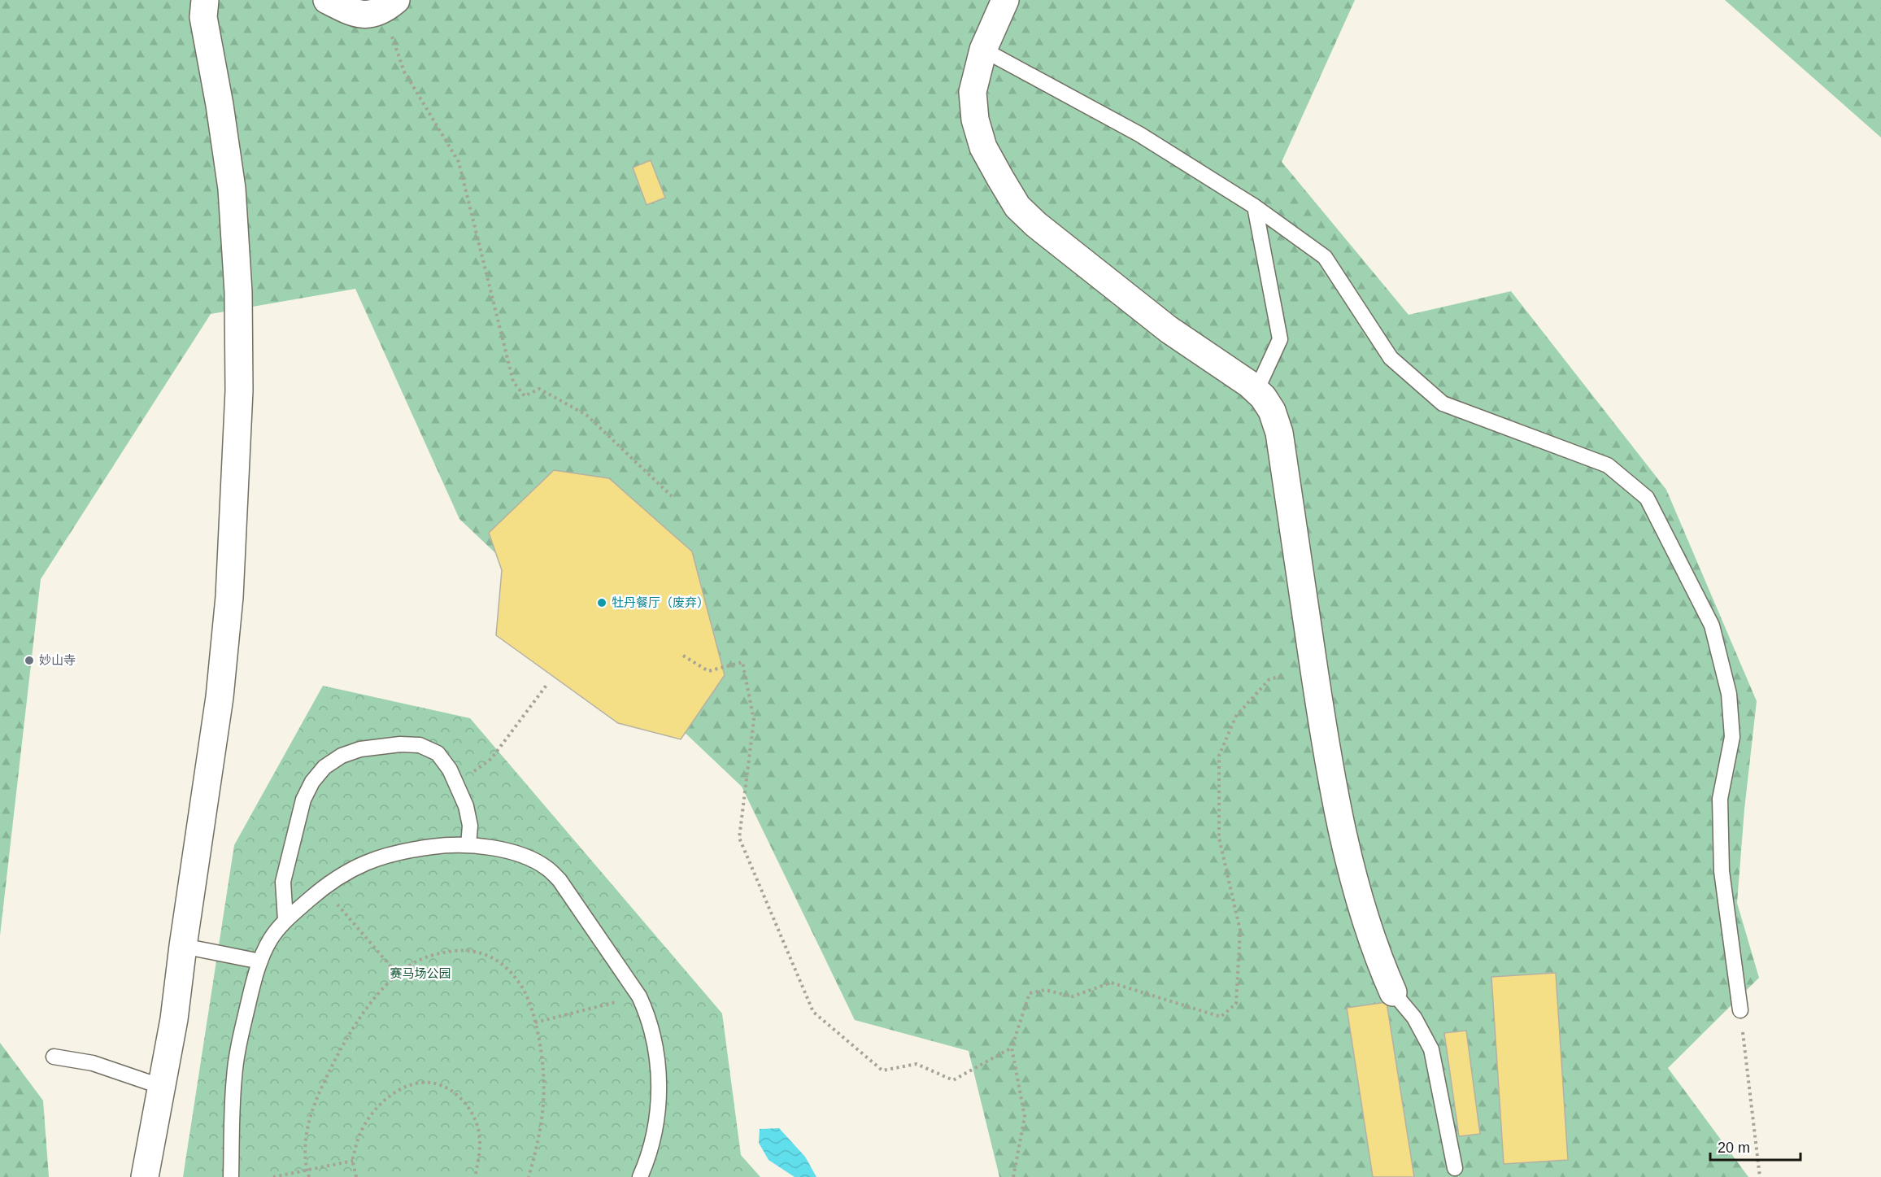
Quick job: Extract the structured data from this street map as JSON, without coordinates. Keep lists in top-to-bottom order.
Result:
{
  "parks": ["赛马场公园"],
  "places": ["牡丹餐厅（废弃）", "妙山寺"],
  "scale_bar": "20 m"
}
